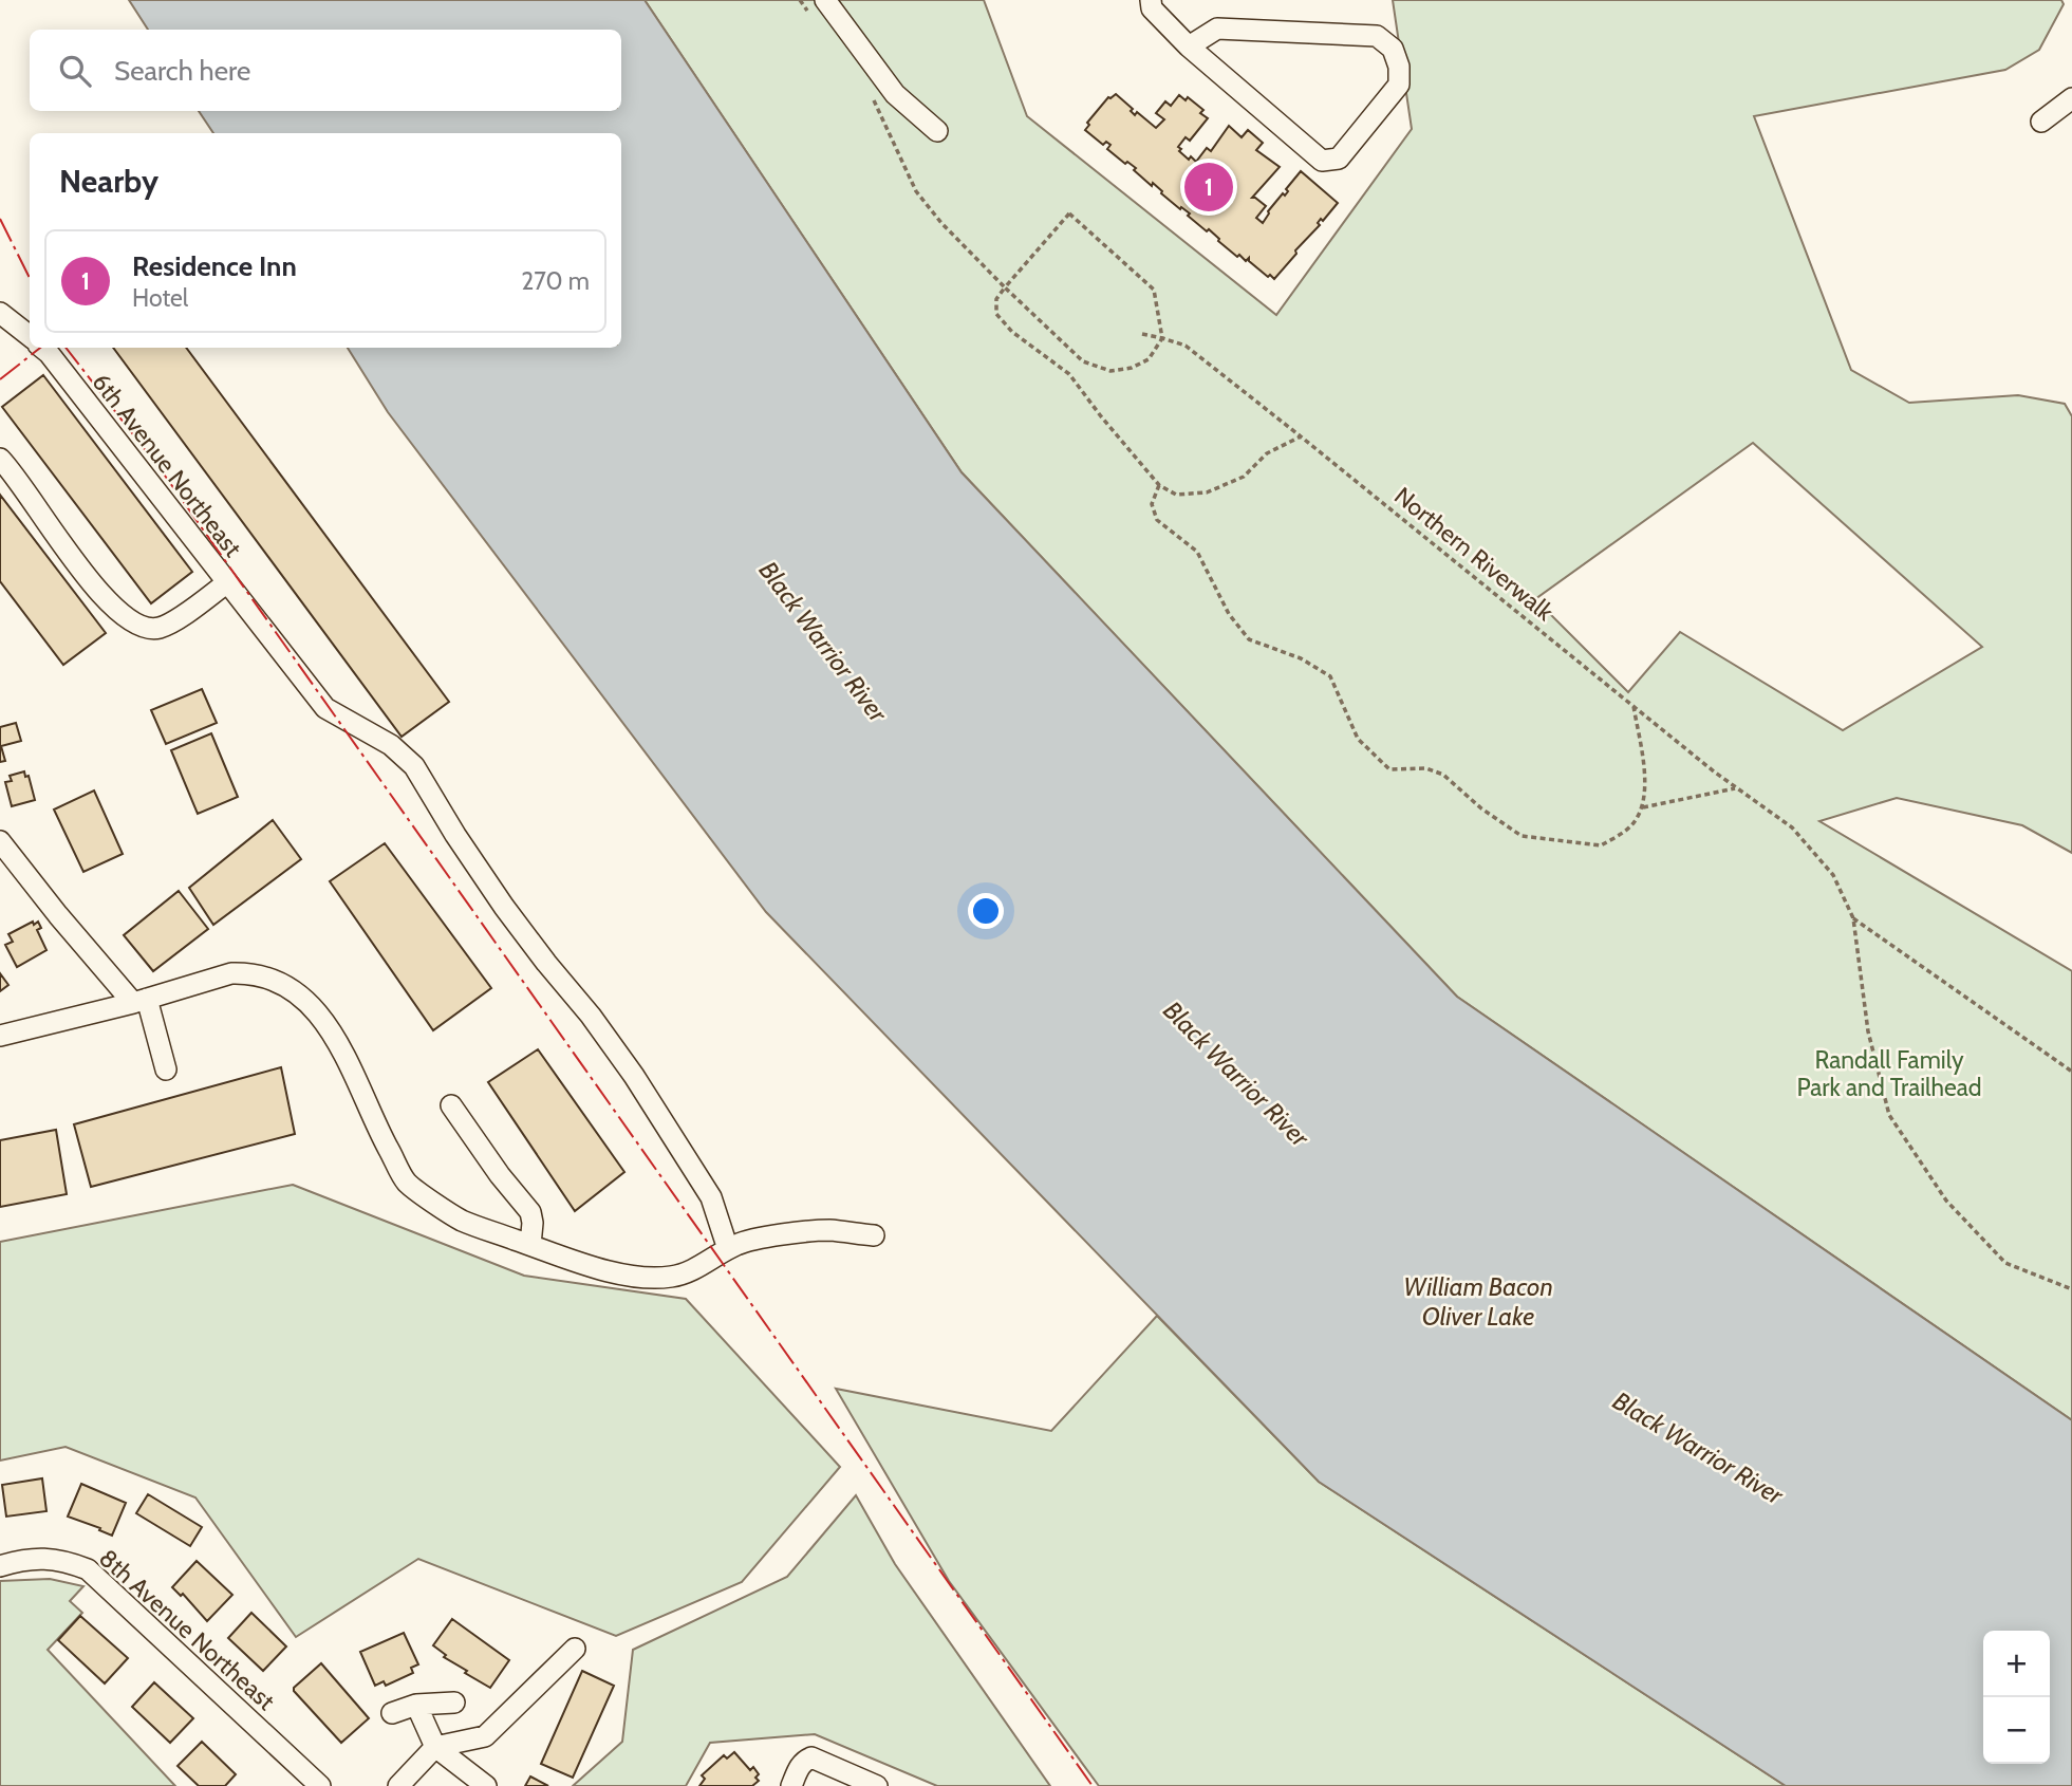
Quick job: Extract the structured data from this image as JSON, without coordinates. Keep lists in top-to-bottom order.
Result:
{
  "streets": {
    "street": ["6th Avenue Northeast", "8th Avenue Northeast"],
    "path": ["Northern Riverwalk"]
  },
  "water": ["Black Warrior River", "William Bacon Oliver Lake"],
  "parks": ["Randall Family Park and Trailhead"],
  "page": {
    "search": "Search here",
    "heading": "Nearby",
    "pins": "1",
    "list": [
      {
        "mark": "1",
        "name": "Residence Inn",
        "note": "Hotel",
        "value": "270 m"
      }
    ],
    "map_buttons": ["+", "−"]
  }
}
